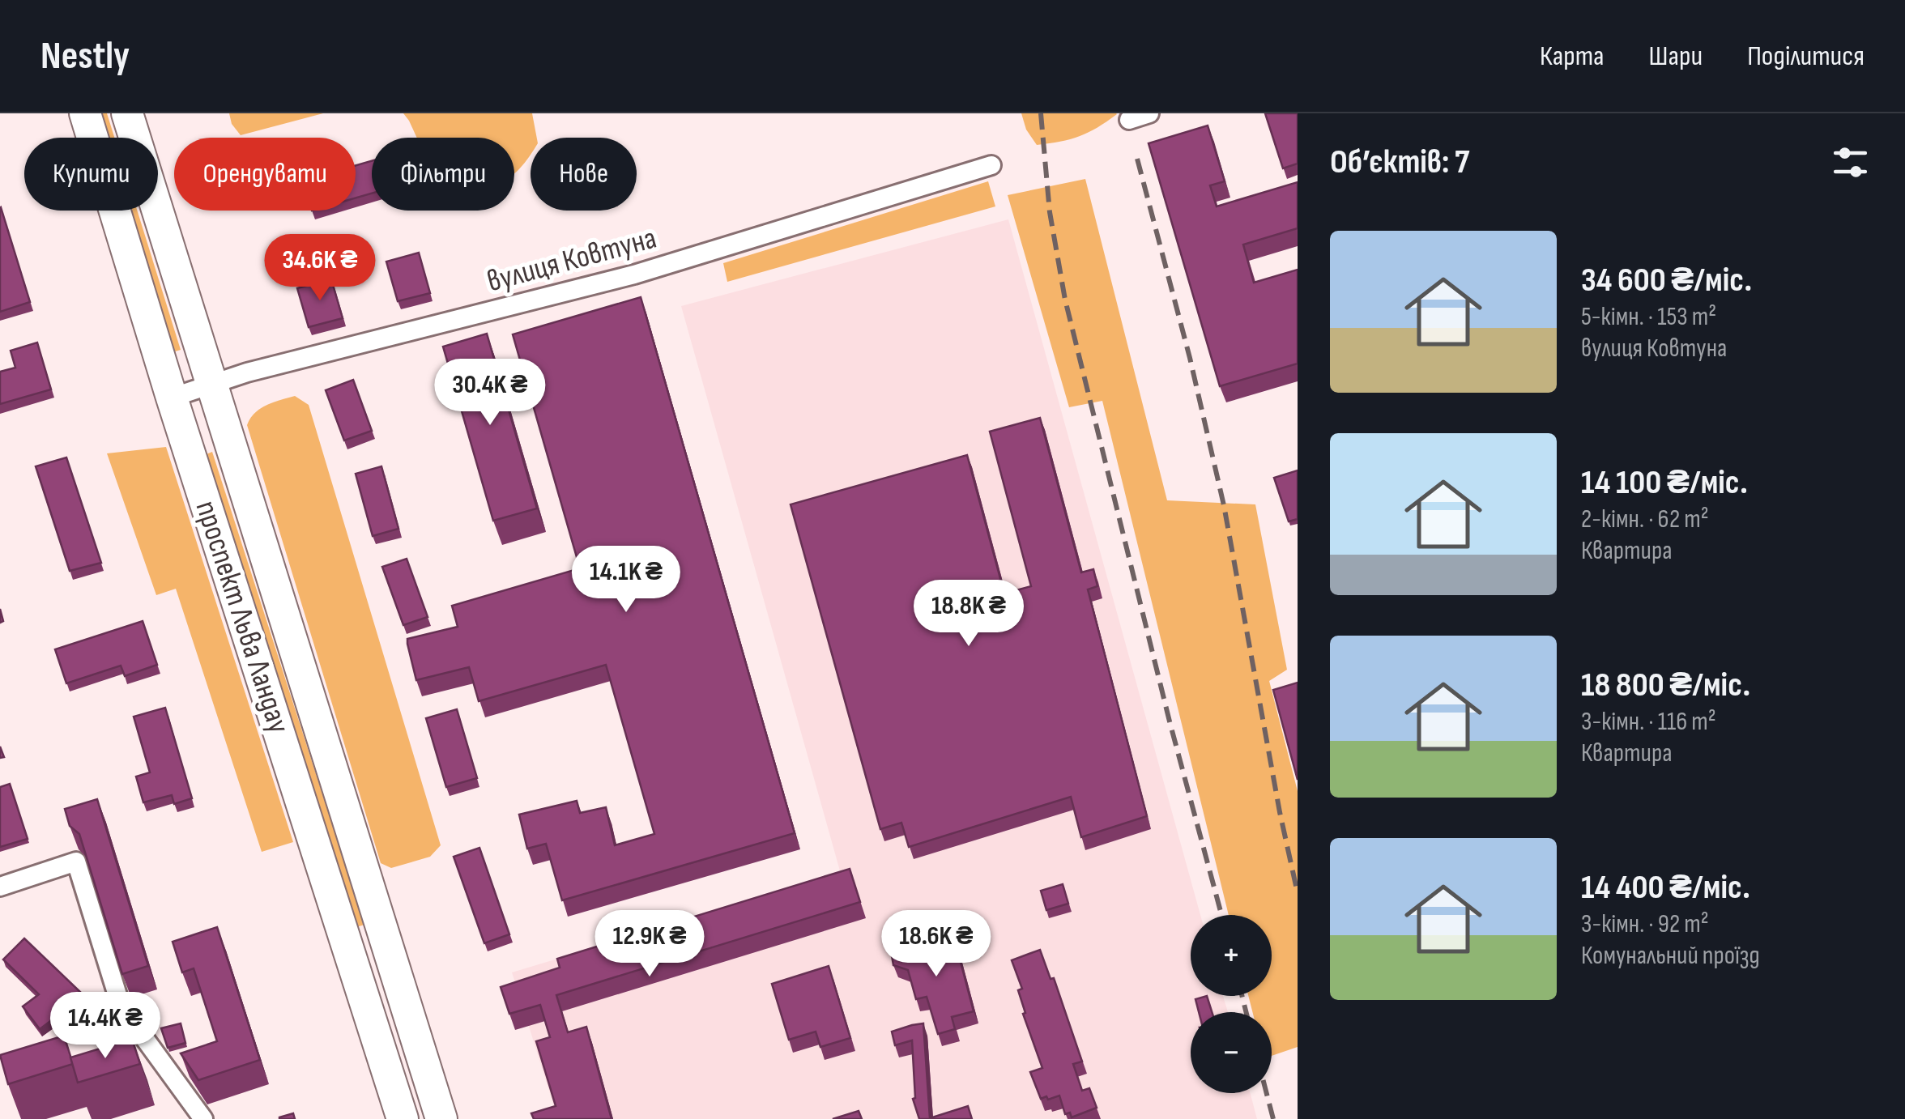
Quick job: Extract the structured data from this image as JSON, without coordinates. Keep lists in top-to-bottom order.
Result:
{
  "streets": {
    "main road": ["проспект Льва Ландау"],
    "street": ["вулиця Ковтуна"]
  },
  "crossings": [
    ["вулиця Ковтуна", "проспект Льва Ландау"]
  ],
  "page": {
    "header": "Nestly",
    "nav": ["Карта", "Шари", "Поділитися"],
    "heading": "Об’єктів: 7",
    "chip": [
      "Купити",
      "Орендувати",
      "Фільтри",
      "Нове"
    ],
    "list": [
      {
        "name": "34 600 ₴/міс.",
        "note": "5-кімн. · 153 m² · вулиця Ковтуна"
      },
      {
        "name": "14 100 ₴/міс.",
        "note": "2-кімн. · 62 m² · Квартира"
      },
      {
        "name": "18 800 ₴/міс.",
        "note": "3-кімн. · 116 m² · Квартира"
      },
      {
        "name": "14 400 ₴/міс.",
        "note": "3-кімн. · 92 m² · Комунальний проїзд"
      }
    ],
    "price": [
      "34.6K ₴",
      "30.4K ₴",
      "14.1K ₴",
      "18.8K ₴",
      "12.9K ₴",
      "18.6K ₴",
      "14.4K ₴"
    ],
    "map_buttons": ["+", "−"]
  }
}
